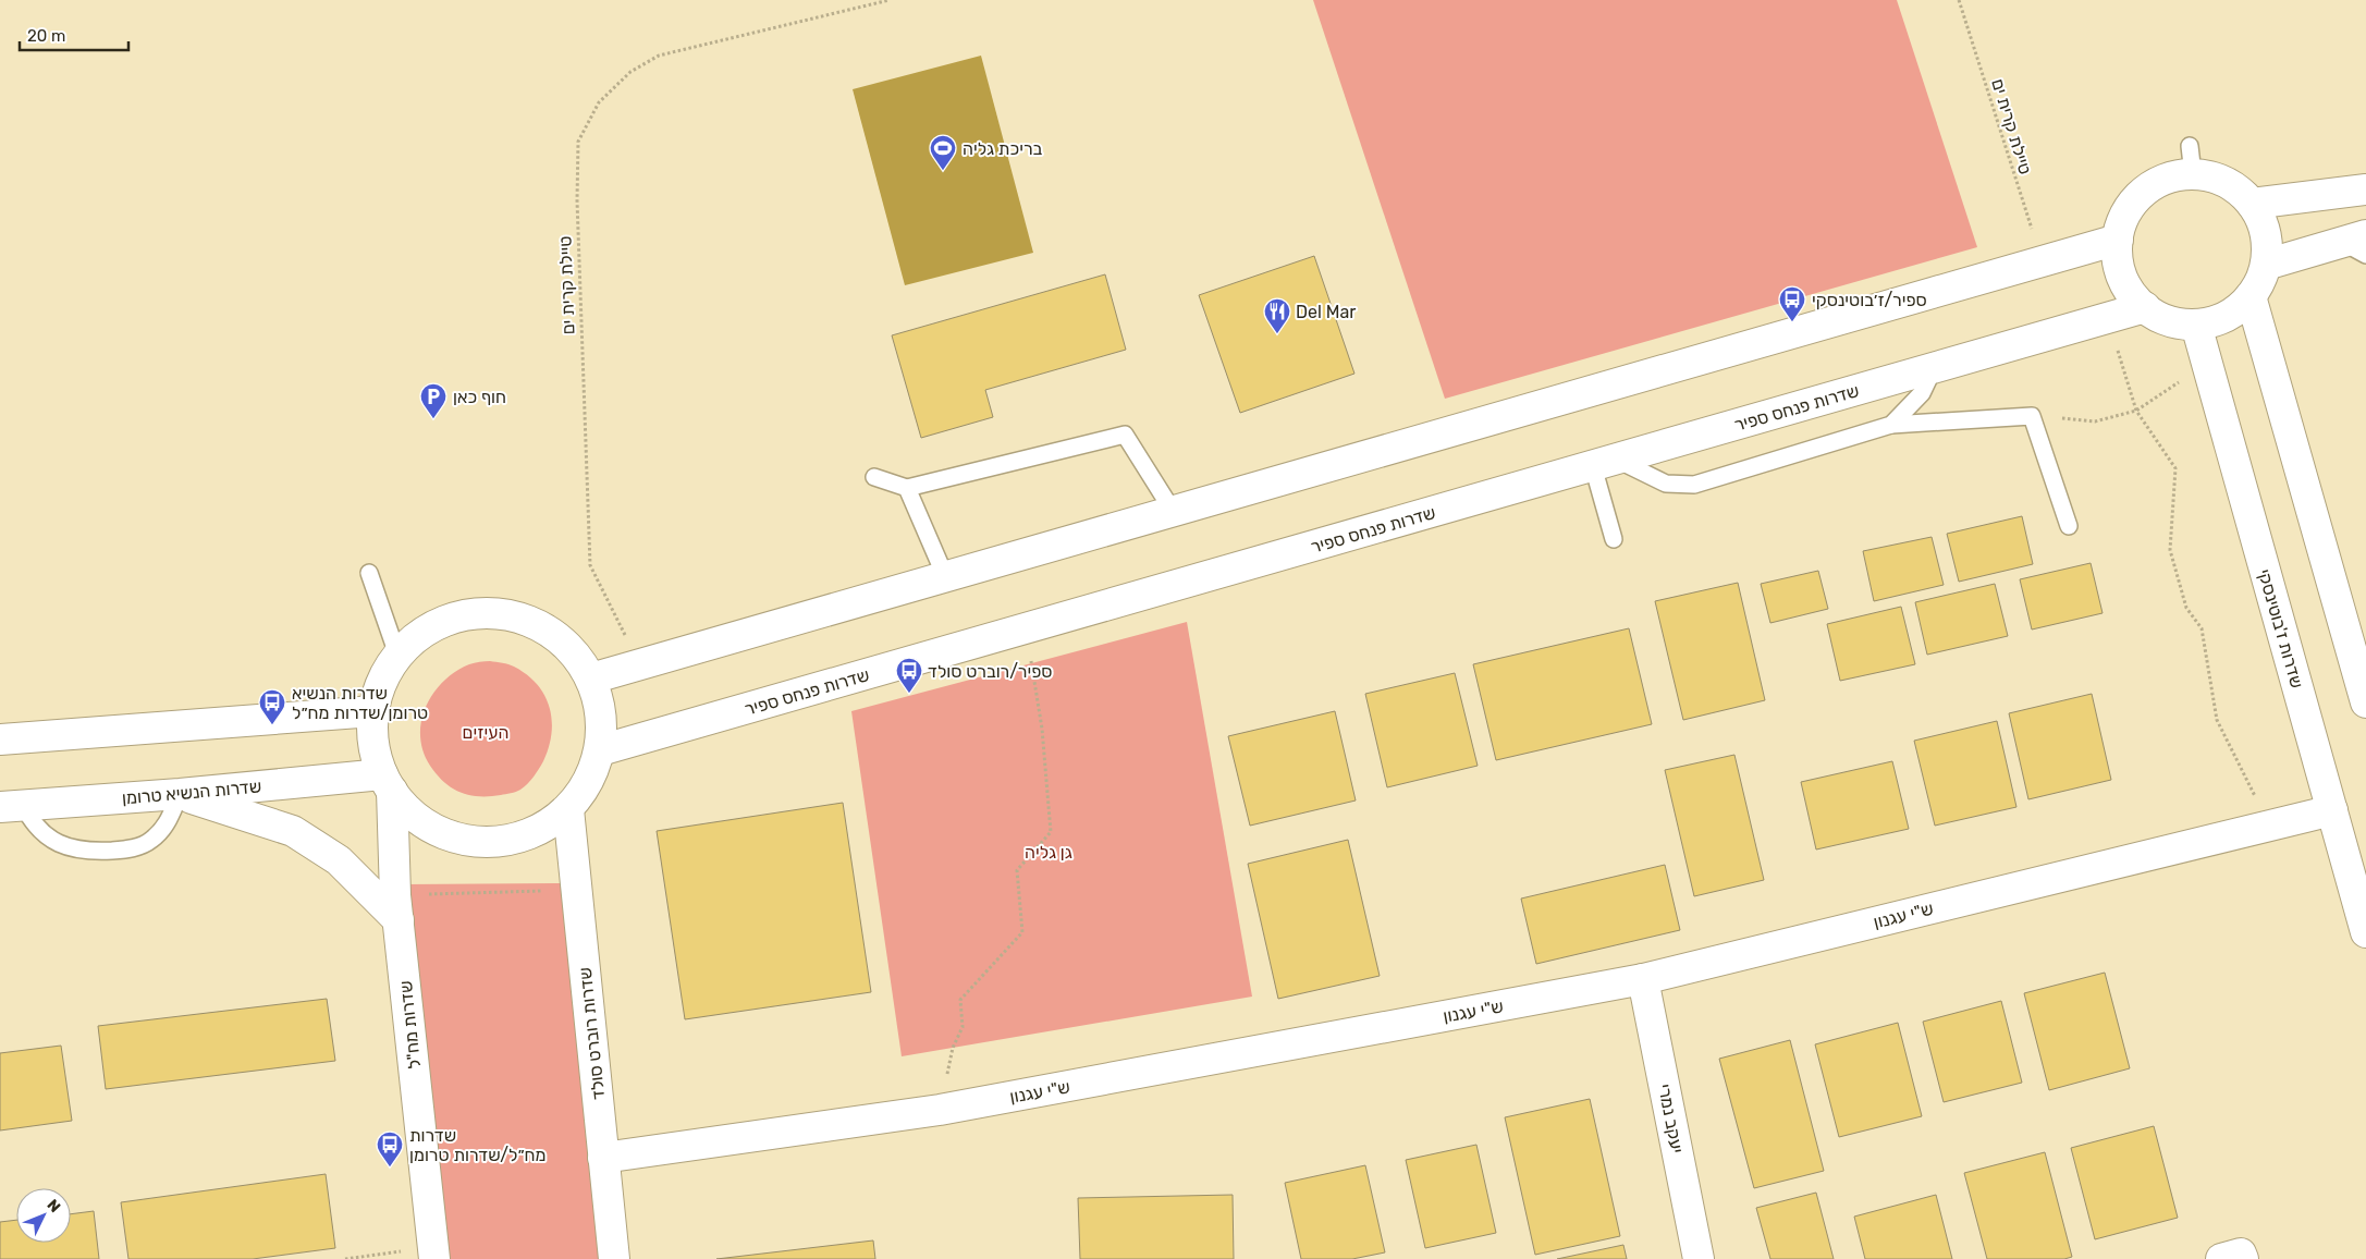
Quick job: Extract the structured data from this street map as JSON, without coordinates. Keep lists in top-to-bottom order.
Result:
{
  "streets": {
    "street": [
      "שדרות פנחס ספיר",
      "שדרות ז'בוטינסקי",
      "שדרות הנשיא טרומן",
      "ש\"י עגנון",
      "שדרות מח\"ל",
      "שדרות רוברט סולד",
      "יעקב נמרי"
    ],
    "path": ["טיילת קרית ים"]
  },
  "crossings": [
    ["שדרות פנחס ספיר", "שדרות ז'בוטינסקי"],
    ["שדרות ז'בוטינסקי", "ש\"י עגנון"],
    ["שדרות הנשיא טרומן", "שדרות מח\"ל"],
    ["ש\"י עגנון", "שדרות רוברט סולד"],
    ["ש\"י עגנון", "יעקב נמרי"]
  ],
  "parks": ["העיזים", "גן גליה"],
  "places": {
    "sports": ["בריכת גליה"],
    "bus stop": [
      "ספיר/ז׳בוטינסקי",
      "ספיר/רוברט סולד",
      "שדרות הנשיא טרומן/שדרות מח״ל",
      "שדרות מח״ל/שדרות טרומן"
    ],
    "restaurant": ["Del Mar"],
    "parking": ["חוף כאן"]
  },
  "scale_bar": "20 m",
  "north": "top right"
}
